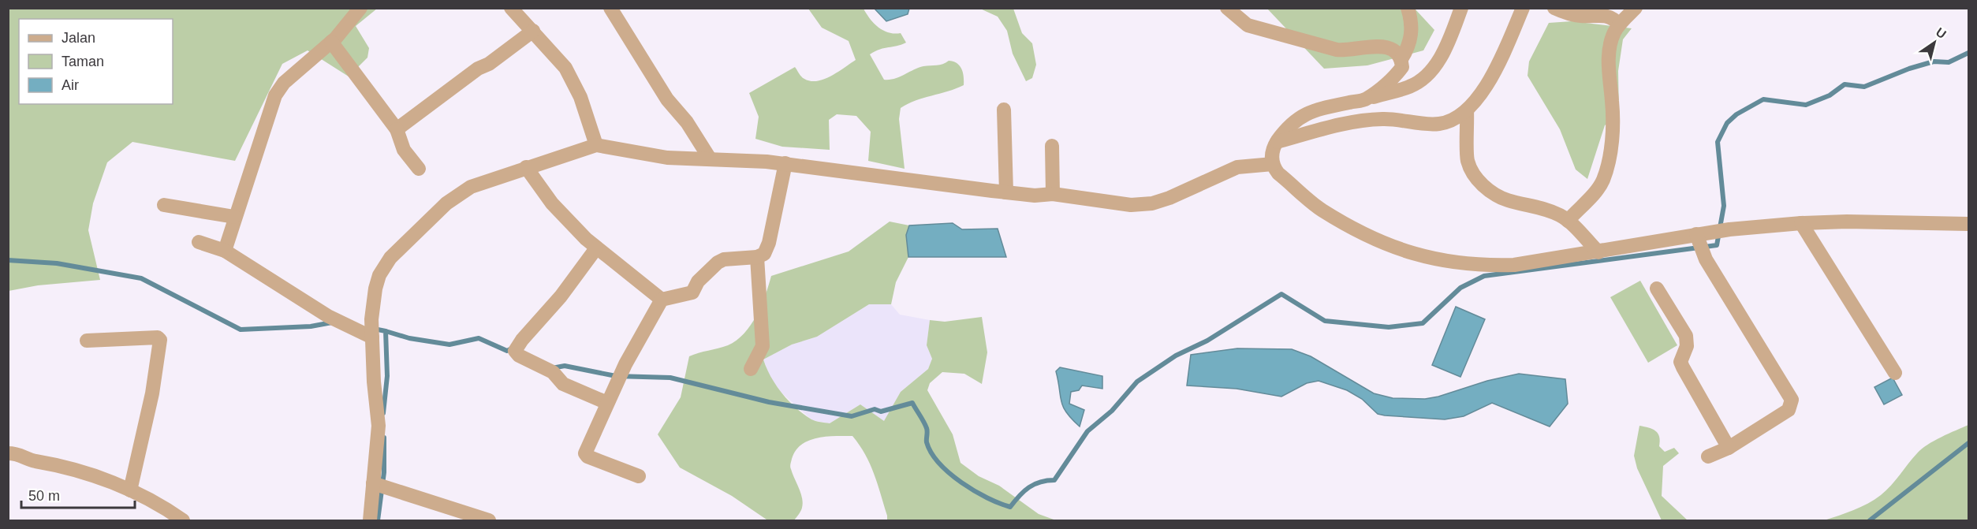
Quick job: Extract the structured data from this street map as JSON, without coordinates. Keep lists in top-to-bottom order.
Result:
{
  "legend": ["Jalan", "Taman", "Air"],
  "scale_bar": "50 m",
  "north": "top right"
}
